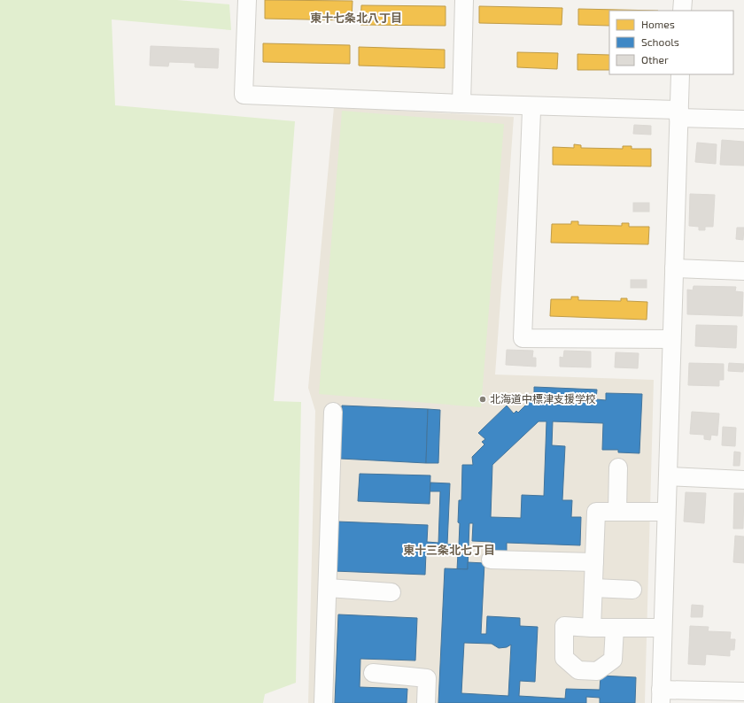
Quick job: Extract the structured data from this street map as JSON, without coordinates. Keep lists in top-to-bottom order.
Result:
{
  "districts": ["東十七条北八丁目", "東十三条北七丁目"],
  "places": ["北海道中標津支援学校"],
  "legend": ["Homes", "Schools", "Other"]
}
